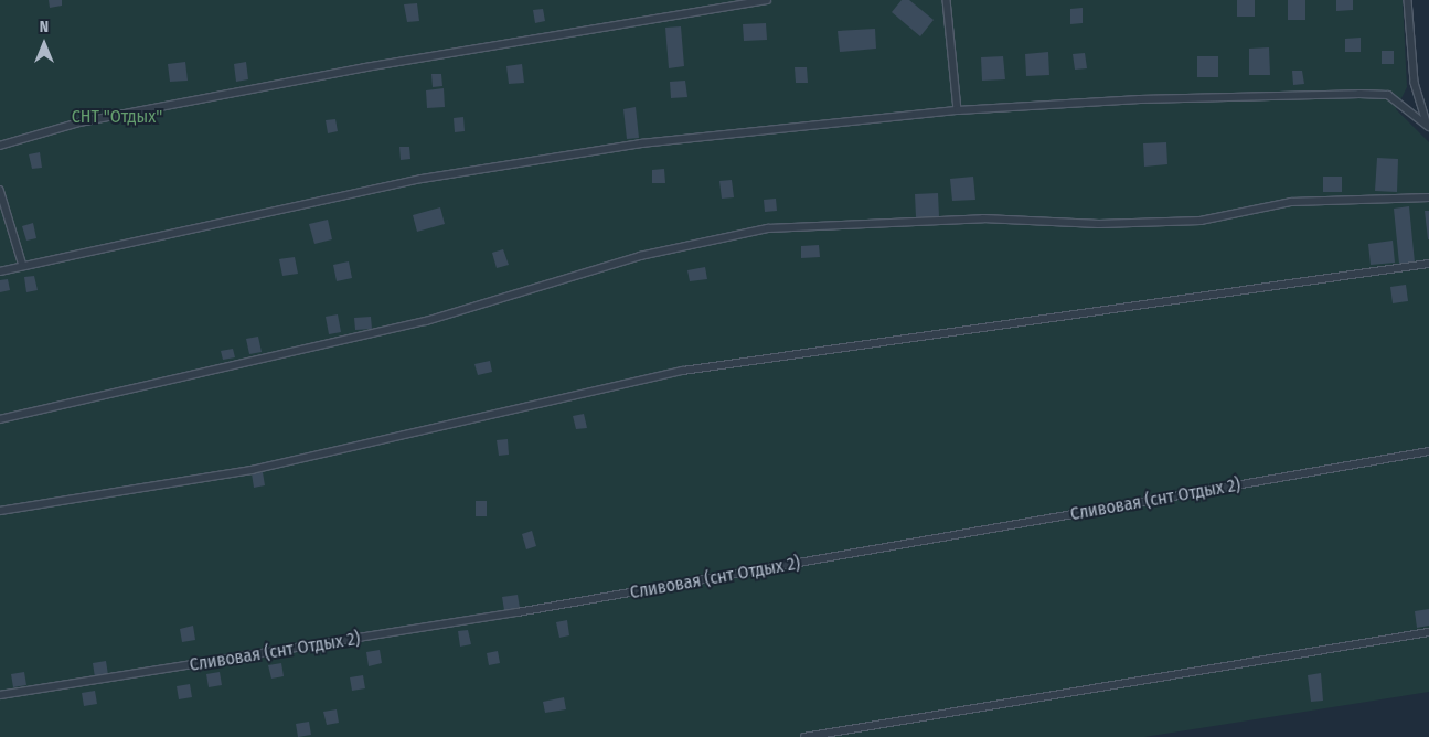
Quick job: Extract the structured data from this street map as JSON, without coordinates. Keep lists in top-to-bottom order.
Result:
{
  "streets": {
    "lane": ["Сливовая (снт Отдых 2)"]
  },
  "parks": ["СНТ \"Отдых\""],
  "north": "top"
}
